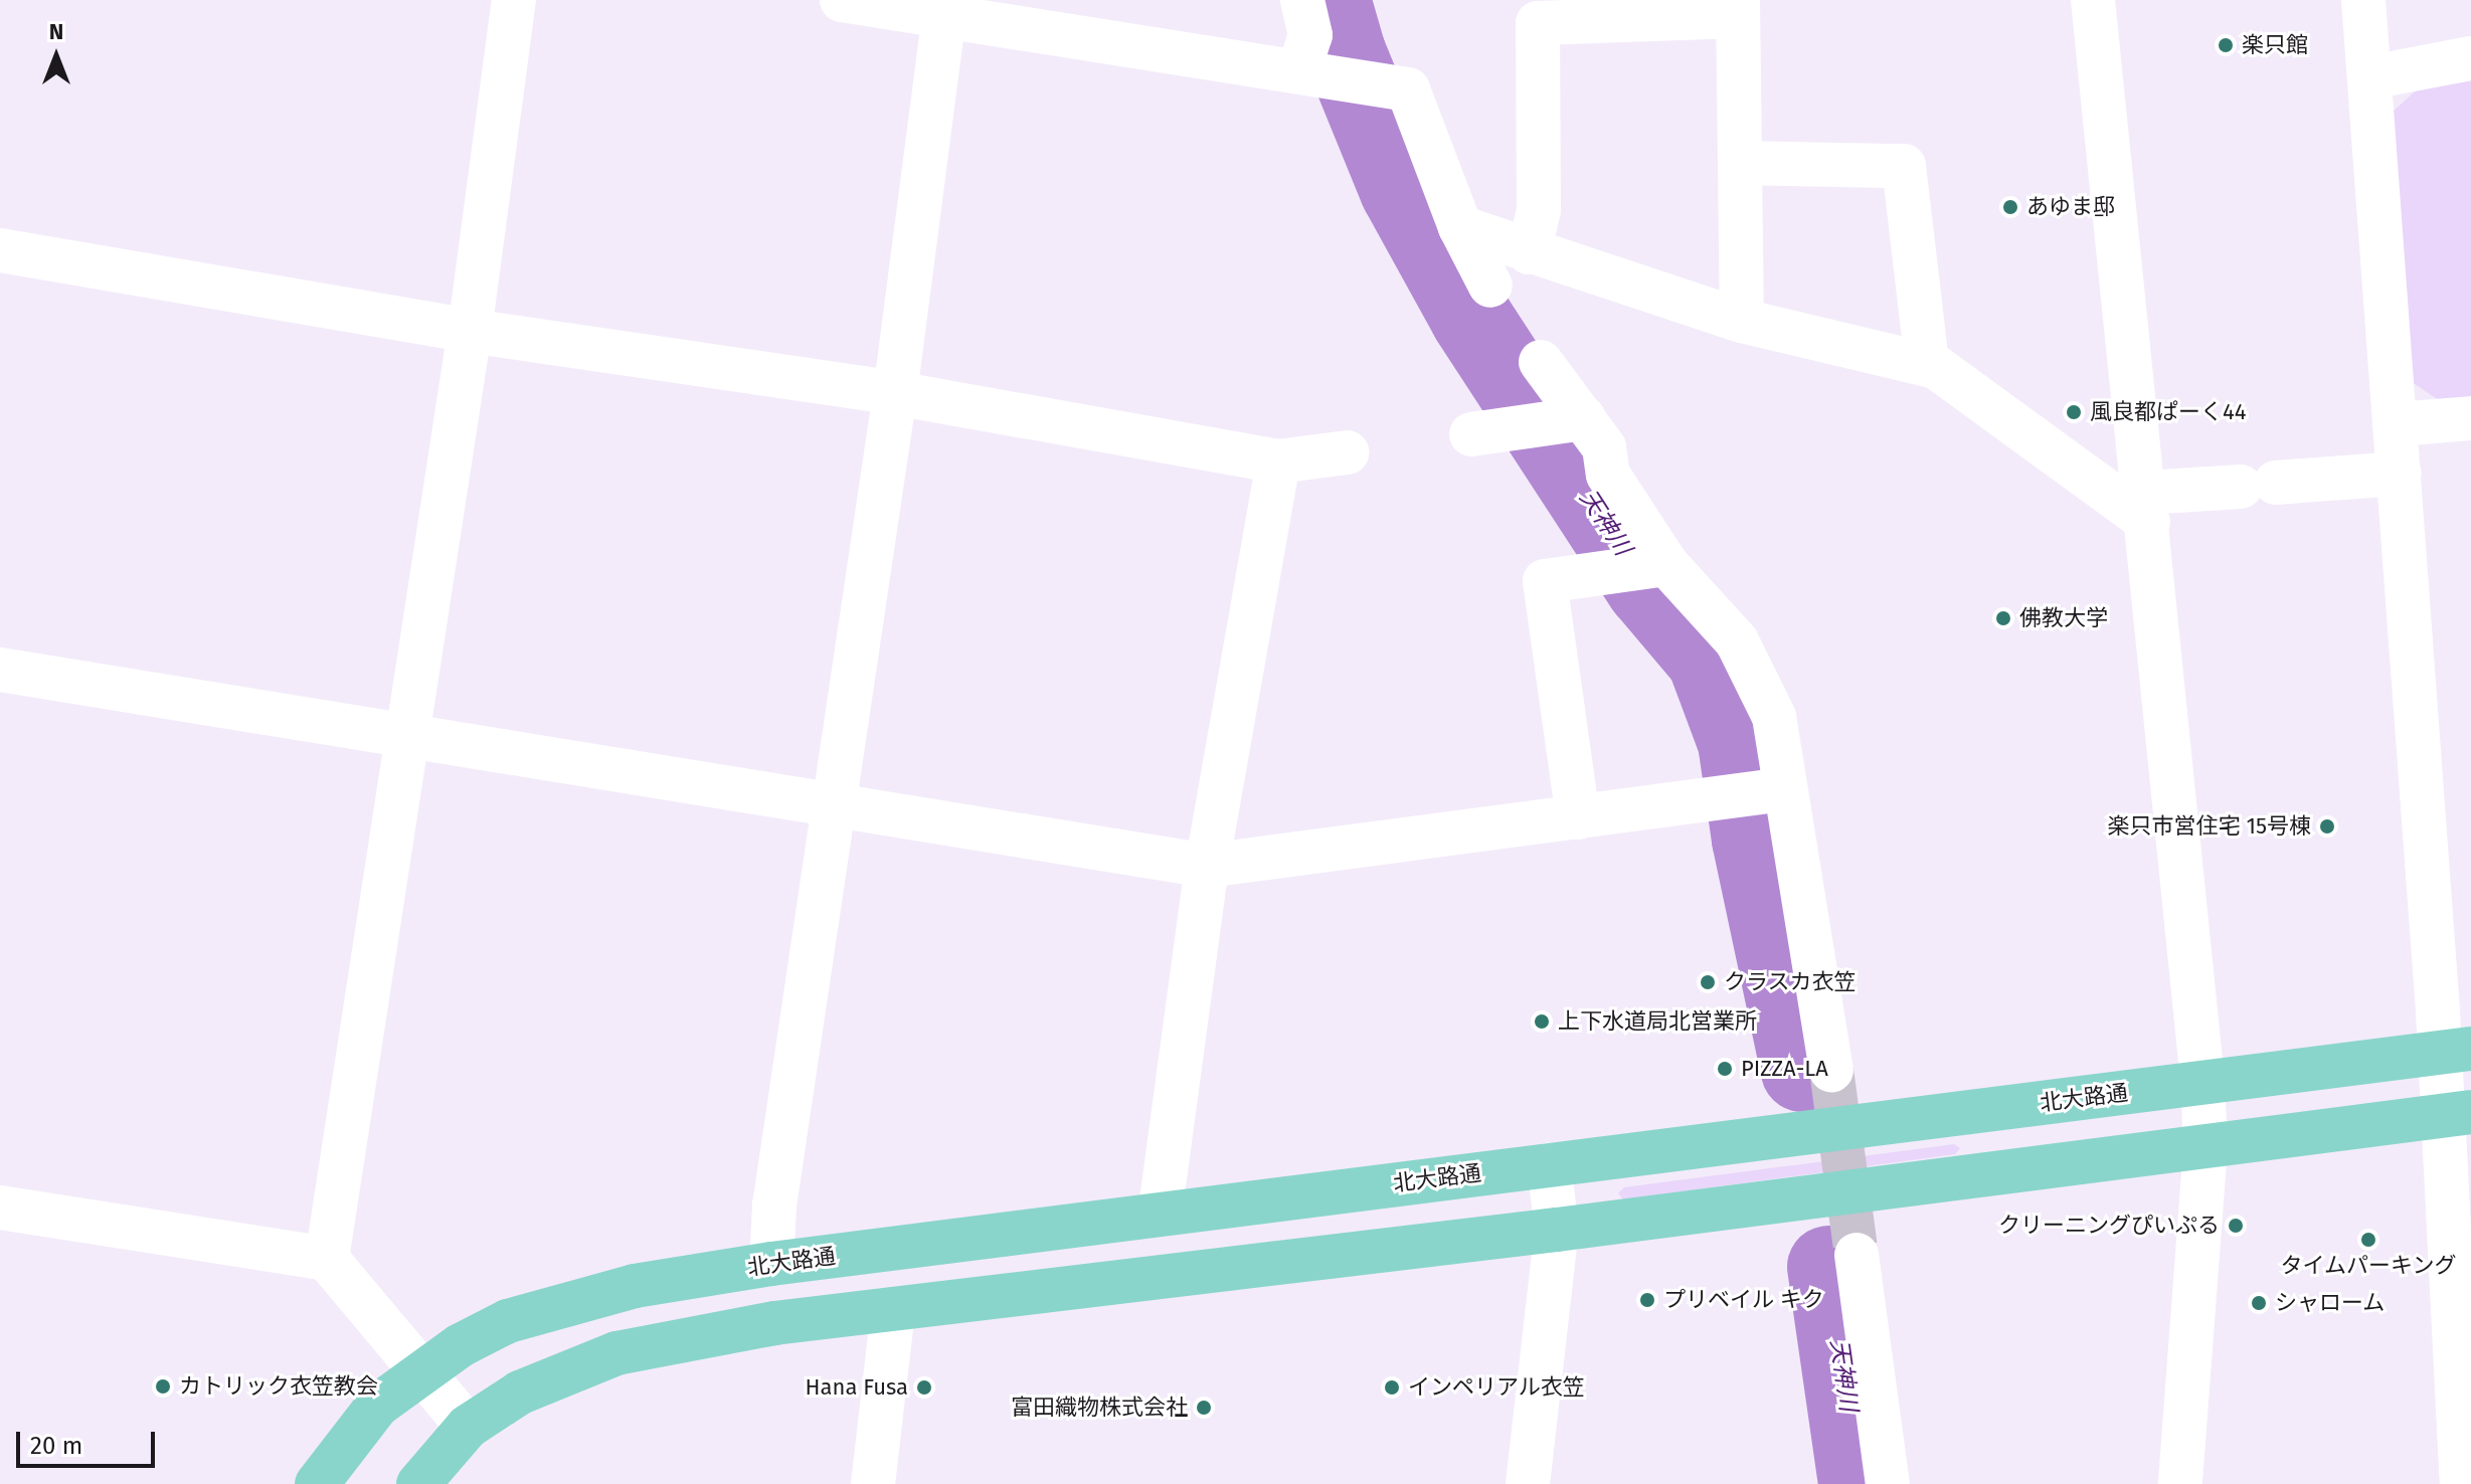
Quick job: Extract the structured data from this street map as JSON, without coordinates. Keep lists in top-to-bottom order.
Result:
{
  "streets": {
    "main road": ["北大路通"]
  },
  "water": ["天神川"],
  "places": [
    "楽只館",
    "あゆま邸",
    "風良都ぱーく44",
    "佛教大学",
    "楽只市営住宅 15号棟",
    "クラスカ衣笠",
    "上下水道局北営業所",
    "PIZZA-LA",
    "クリーニングぴいぷる",
    "タイムパーキング",
    "プリベイル キク",
    "シャローム",
    "カトリック衣笠教会",
    "Hana Fusa",
    "インペリアル衣笠",
    "富田織物株式会社"
  ],
  "scale_bar": "20 m",
  "north": "top"
}
